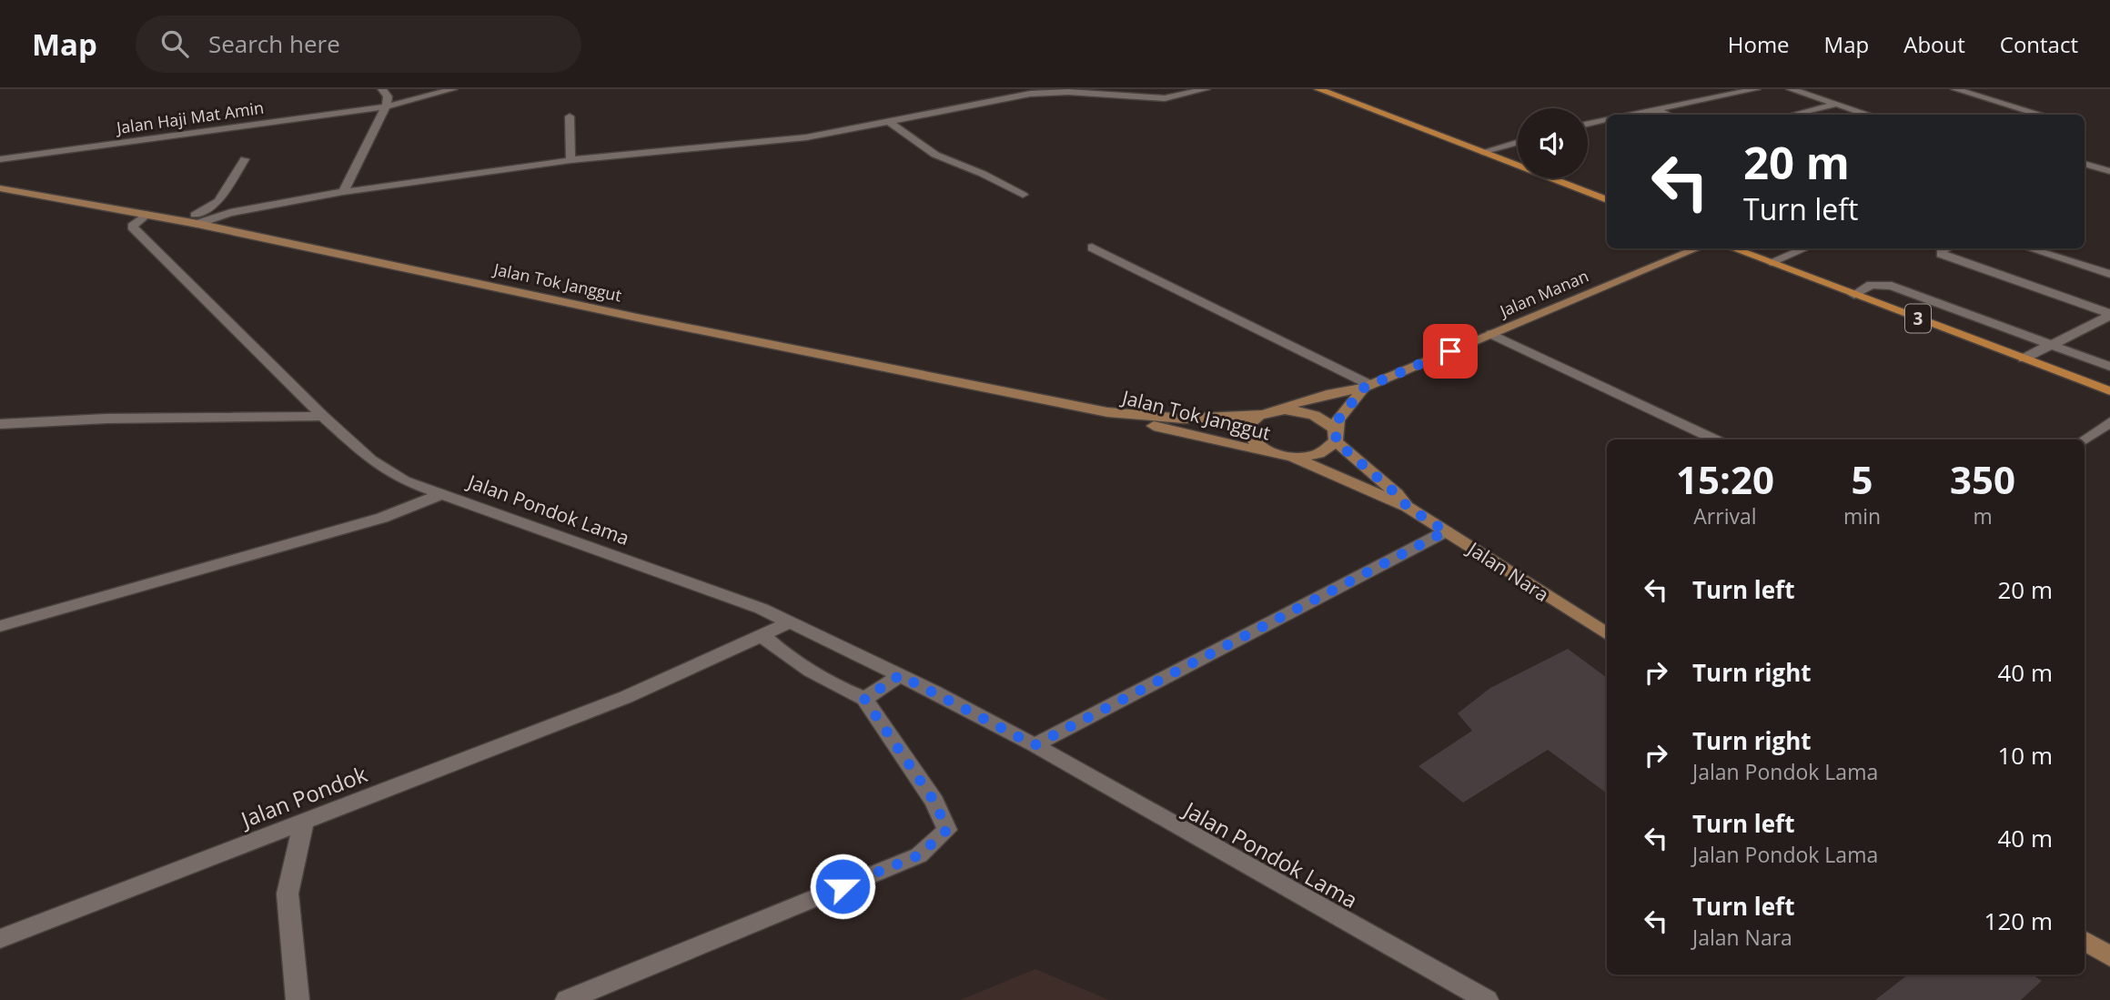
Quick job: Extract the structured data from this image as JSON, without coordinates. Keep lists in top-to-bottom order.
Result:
{
  "streets": {
    "main road": [
      "Jalan Tok Janggut",
      "Jalan Manan",
      "3",
      "Jalan Nara"
    ],
    "street": ["Jalan Haji Mat Amin", "Jalan Pondok Lama", "Jalan Pondok"]
  },
  "crossings": [
    ["Jalan Tok Janggut", "Jalan Manan"],
    ["Jalan Tok Janggut", "Jalan Pondok Lama"],
    ["Jalan Tok Janggut", "Jalan Nara"],
    ["Jalan Manan", "Jalan Nara"],
    ["Jalan Pondok Lama", "Jalan Pondok"]
  ],
  "page": {
    "header": "Map",
    "search": "Search here",
    "nav": [
      "Home",
      "Map",
      "About",
      "Contact"
    ],
    "turn": ["20 m", "Turn left"],
    "eta": [
      "15:20",
      "Arrival",
      "5",
      "min",
      "350",
      "m"
    ],
    "list": [
      {
        "name": "Turn left",
        "value": "20 m"
      },
      {
        "name": "Turn right",
        "value": "40 m"
      },
      {
        "name": "Turn right",
        "note": "Jalan Pondok Lama",
        "value": "10 m"
      },
      {
        "name": "Turn left",
        "note": "Jalan Pondok Lama",
        "value": "40 m"
      },
      {
        "name": "Turn left",
        "note": "Jalan Nara",
        "value": "120 m"
      }
    ]
  }
}
